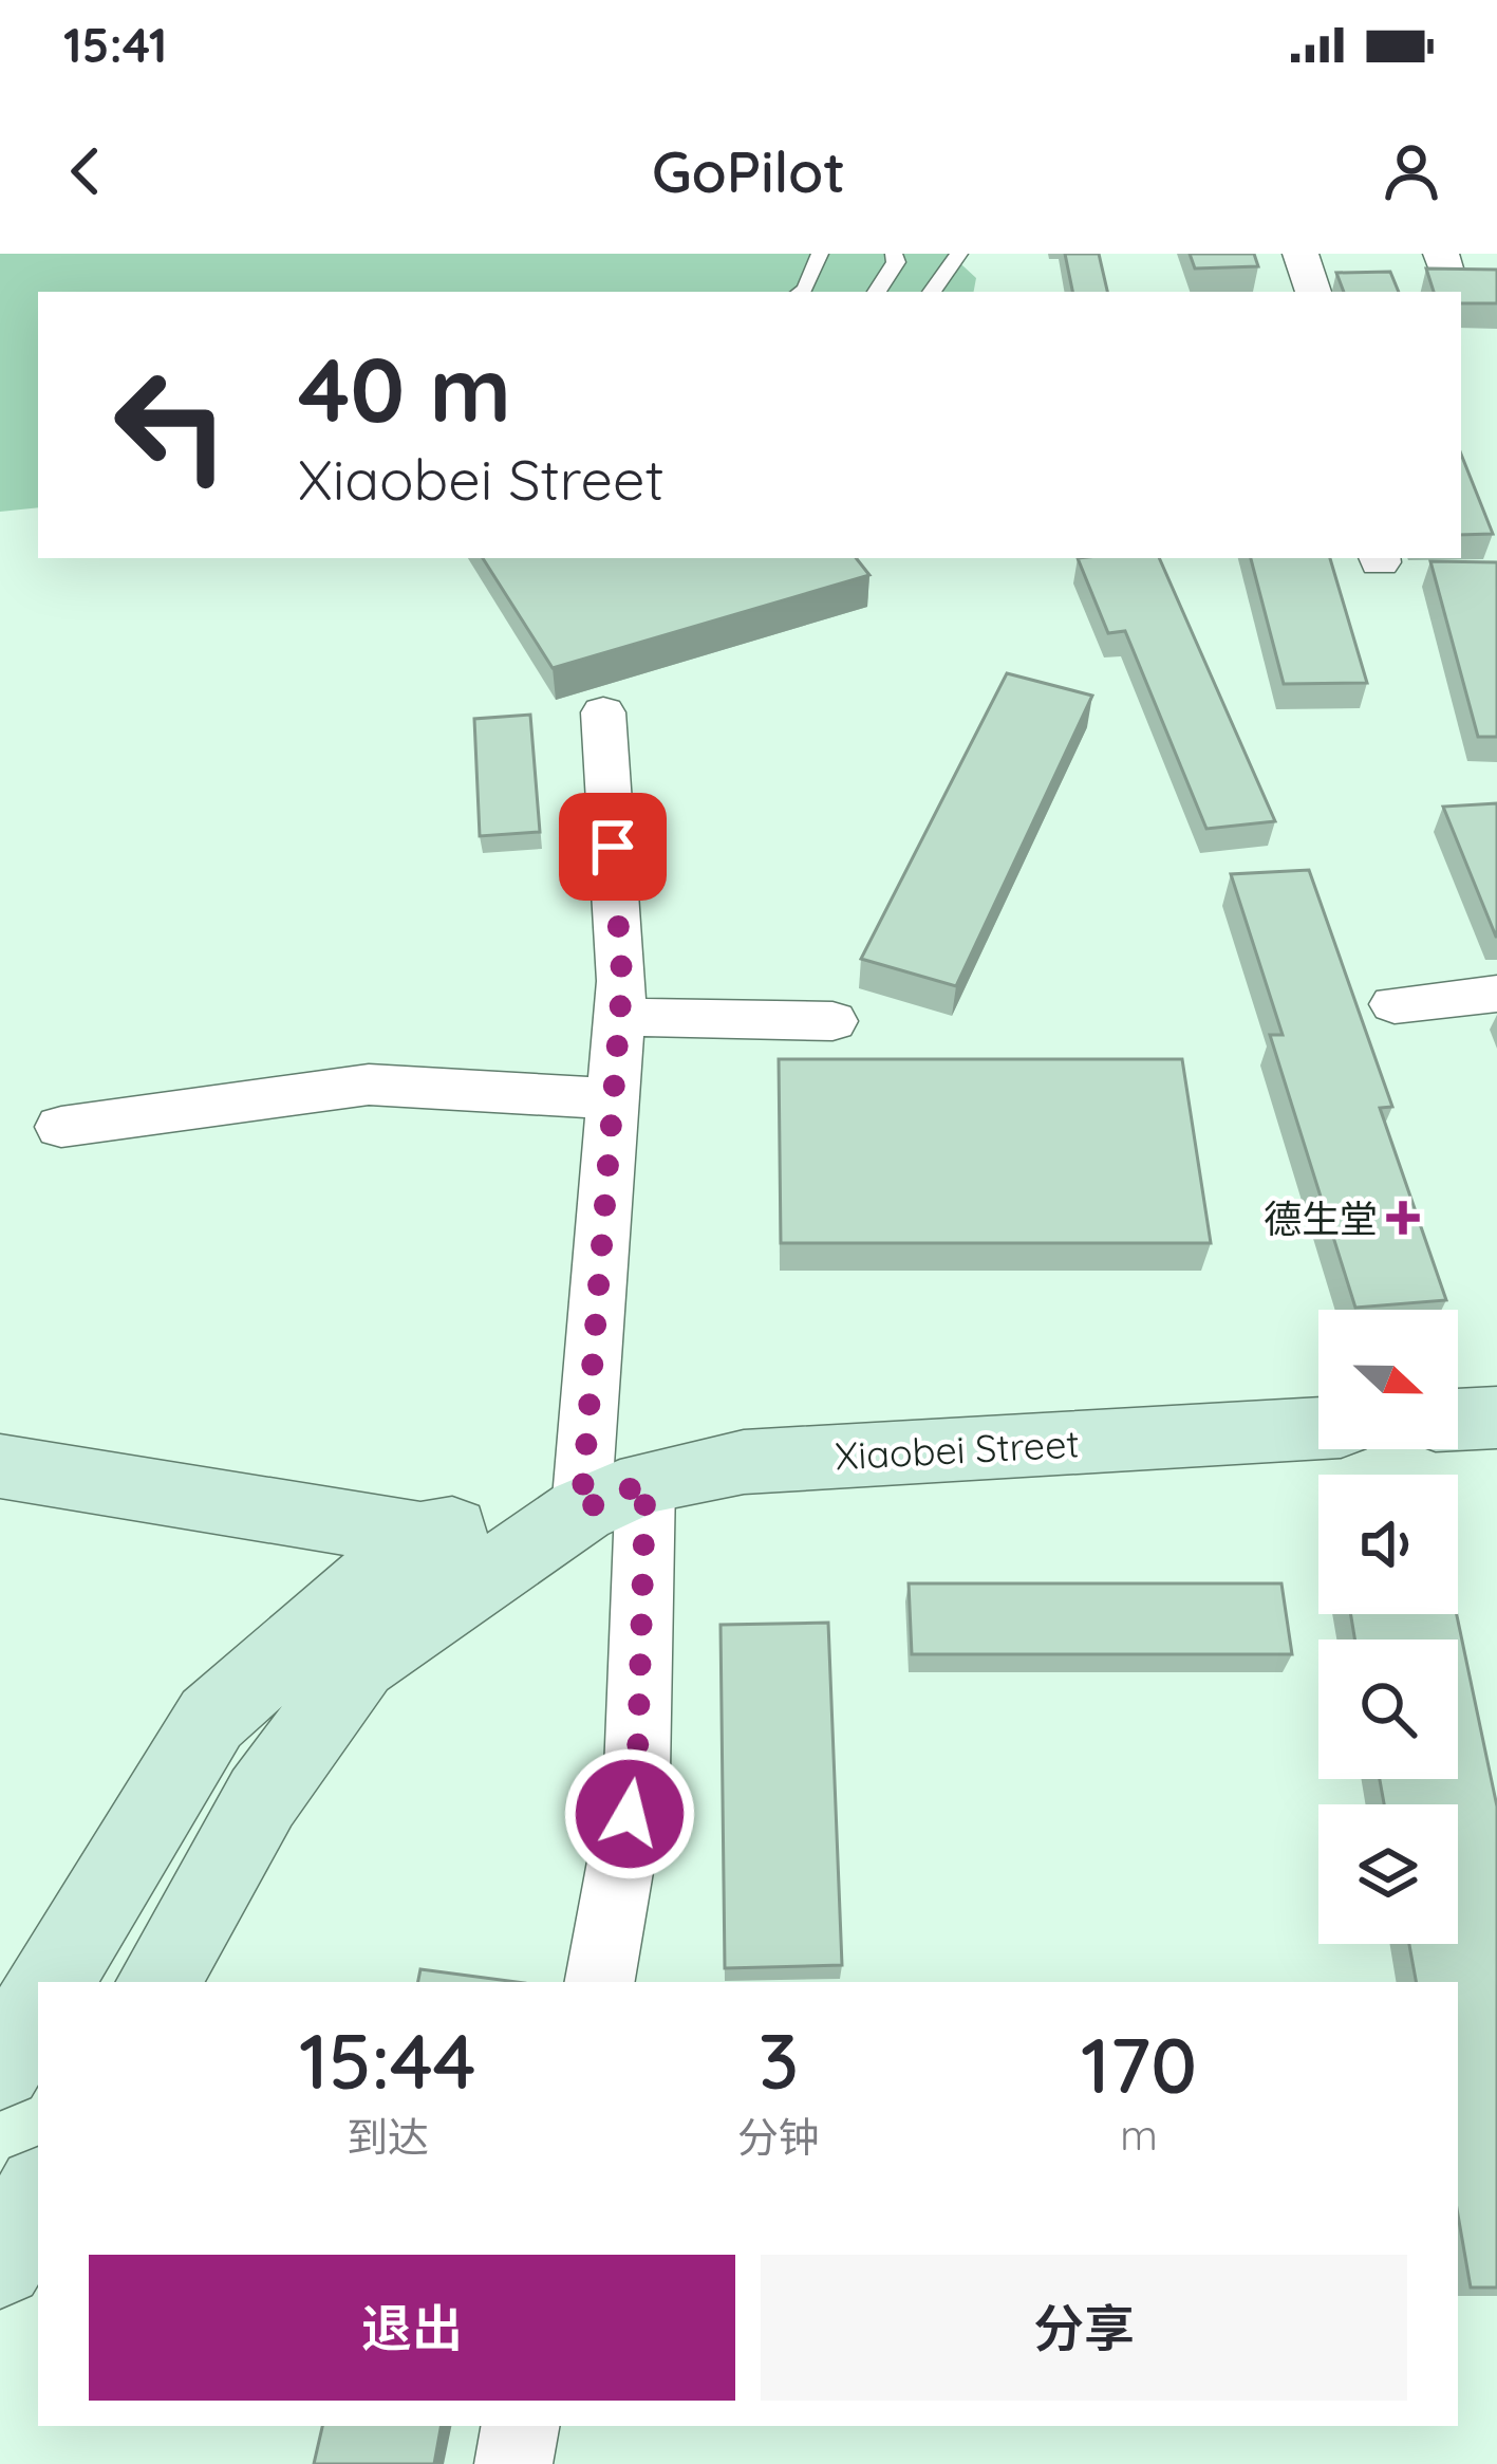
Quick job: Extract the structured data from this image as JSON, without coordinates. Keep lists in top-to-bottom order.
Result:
{
  "streets": {
    "street": ["Xiaobei Street"]
  },
  "places": {
    "health": ["德生堂"]
  },
  "north": "right",
  "page": {
    "status": "15:41",
    "header": "GoPilot",
    "turn": ["40 m", "Xiaobei Street"],
    "eta": [
      "15:44",
      "到达",
      "3",
      "分钟",
      "170",
      "m"
    ],
    "buttons": ["退出", "分享"]
  }
}
